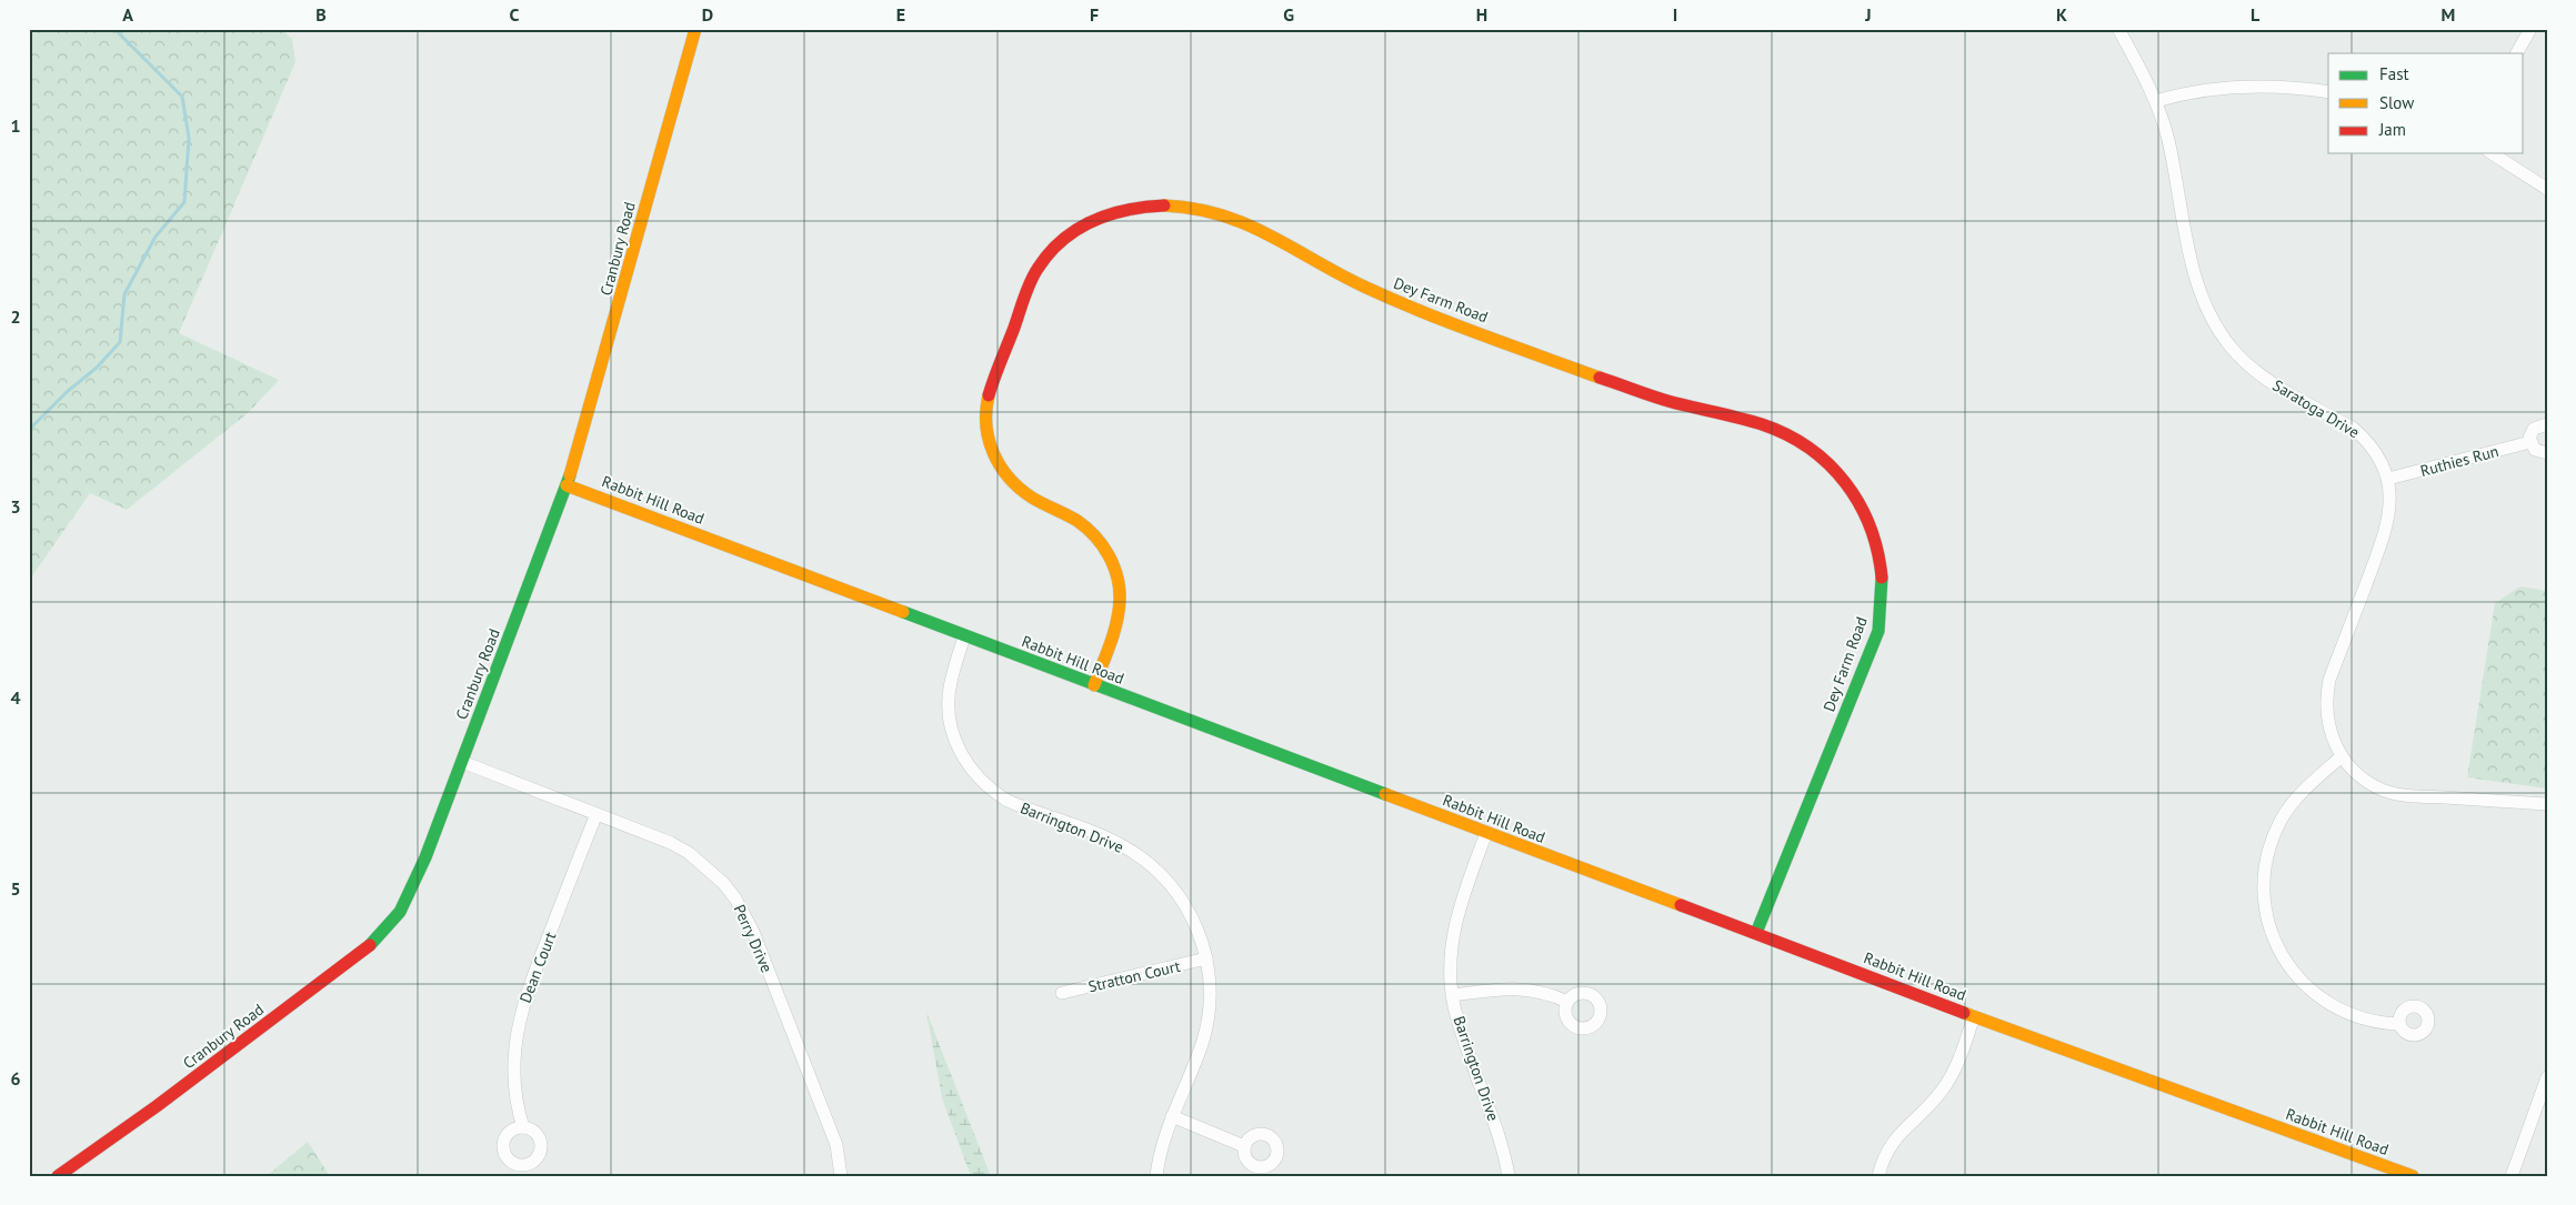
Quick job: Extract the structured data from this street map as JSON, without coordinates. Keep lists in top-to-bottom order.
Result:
{
  "streets": {
    "street": [
      "Cranbury Road",
      "Dey Farm Road",
      "Saratoga Drive",
      "Ruthies Run",
      "Rabbit Hill Road",
      "Barrington Drive",
      "Perry Drive",
      "Dean Court",
      "Stratton Court"
    ]
  },
  "crossings": [
    ["Cranbury Road", "Rabbit Hill Road"],
    ["Cranbury Road", "Perry Drive"],
    ["Dey Farm Road", "Rabbit Hill Road"],
    ["Saratoga Drive", "Ruthies Run"],
    ["Rabbit Hill Road", "Barrington Drive"],
    ["Barrington Drive", "Stratton Court"],
    ["Perry Drive", "Dean Court"]
  ],
  "legend": ["Fast", "Slow", "Jam"],
  "grid": {
    "columns": [
      "A",
      "B",
      "C",
      "D",
      "E",
      "F",
      "G",
      "H",
      "I",
      "J",
      "K",
      "L",
      "M"
    ],
    "rows": [
      "1",
      "2",
      "3",
      "4",
      "5",
      "6"
    ]
  }
}
